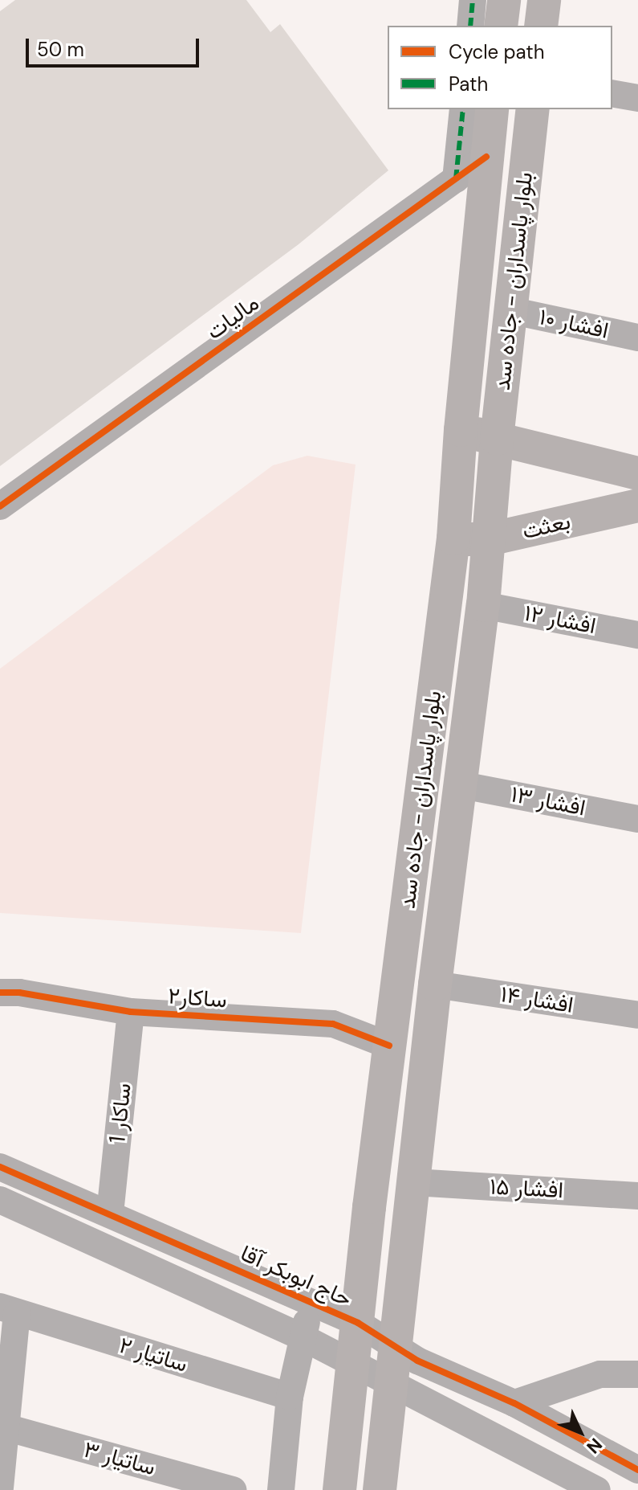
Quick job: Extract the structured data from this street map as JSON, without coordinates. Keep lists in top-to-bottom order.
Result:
{
  "streets": {
    "main road": ["بلوار پاسداران - جاده سد", "بعثت"],
    "street": [
      "مالیات",
      "افشار ۱۰",
      "افشار ۱۲",
      "افشار ۱۳",
      "ساکار۲",
      "افشار ۱۴",
      "ساکار 1",
      "افشار ۱۵",
      "حاج ابوبکر آقا",
      "ساتیار ۲",
      "ساتیار ۳"
    ]
  },
  "crossings": [
    ["بلوار پاسداران - جاده سد", "مالیات"],
    ["بلوار پاسداران - جاده سد", "افشار ۱۰"],
    ["بلوار پاسداران - جاده سد", "بعثت"],
    ["بلوار پاسداران - جاده سد", "افشار ۱۲"],
    ["بلوار پاسداران - جاده سد", "افشار ۱۳"],
    ["بلوار پاسداران - جاده سد", "ساکار۲"],
    ["بلوار پاسداران - جاده سد", "افشار ۱۴"],
    ["بلوار پاسداران - جاده سد", "افشار ۱۵"],
    ["بلوار پاسداران - جاده سد", "حاج ابوبکر آقا"],
    ["ساکار۲", "ساکار 1"],
    ["ساکار 1", "حاج ابوبکر آقا"]
  ],
  "legend": ["Cycle path", "Path"],
  "scale_bar": "50 m",
  "north": "bottom right"
}
